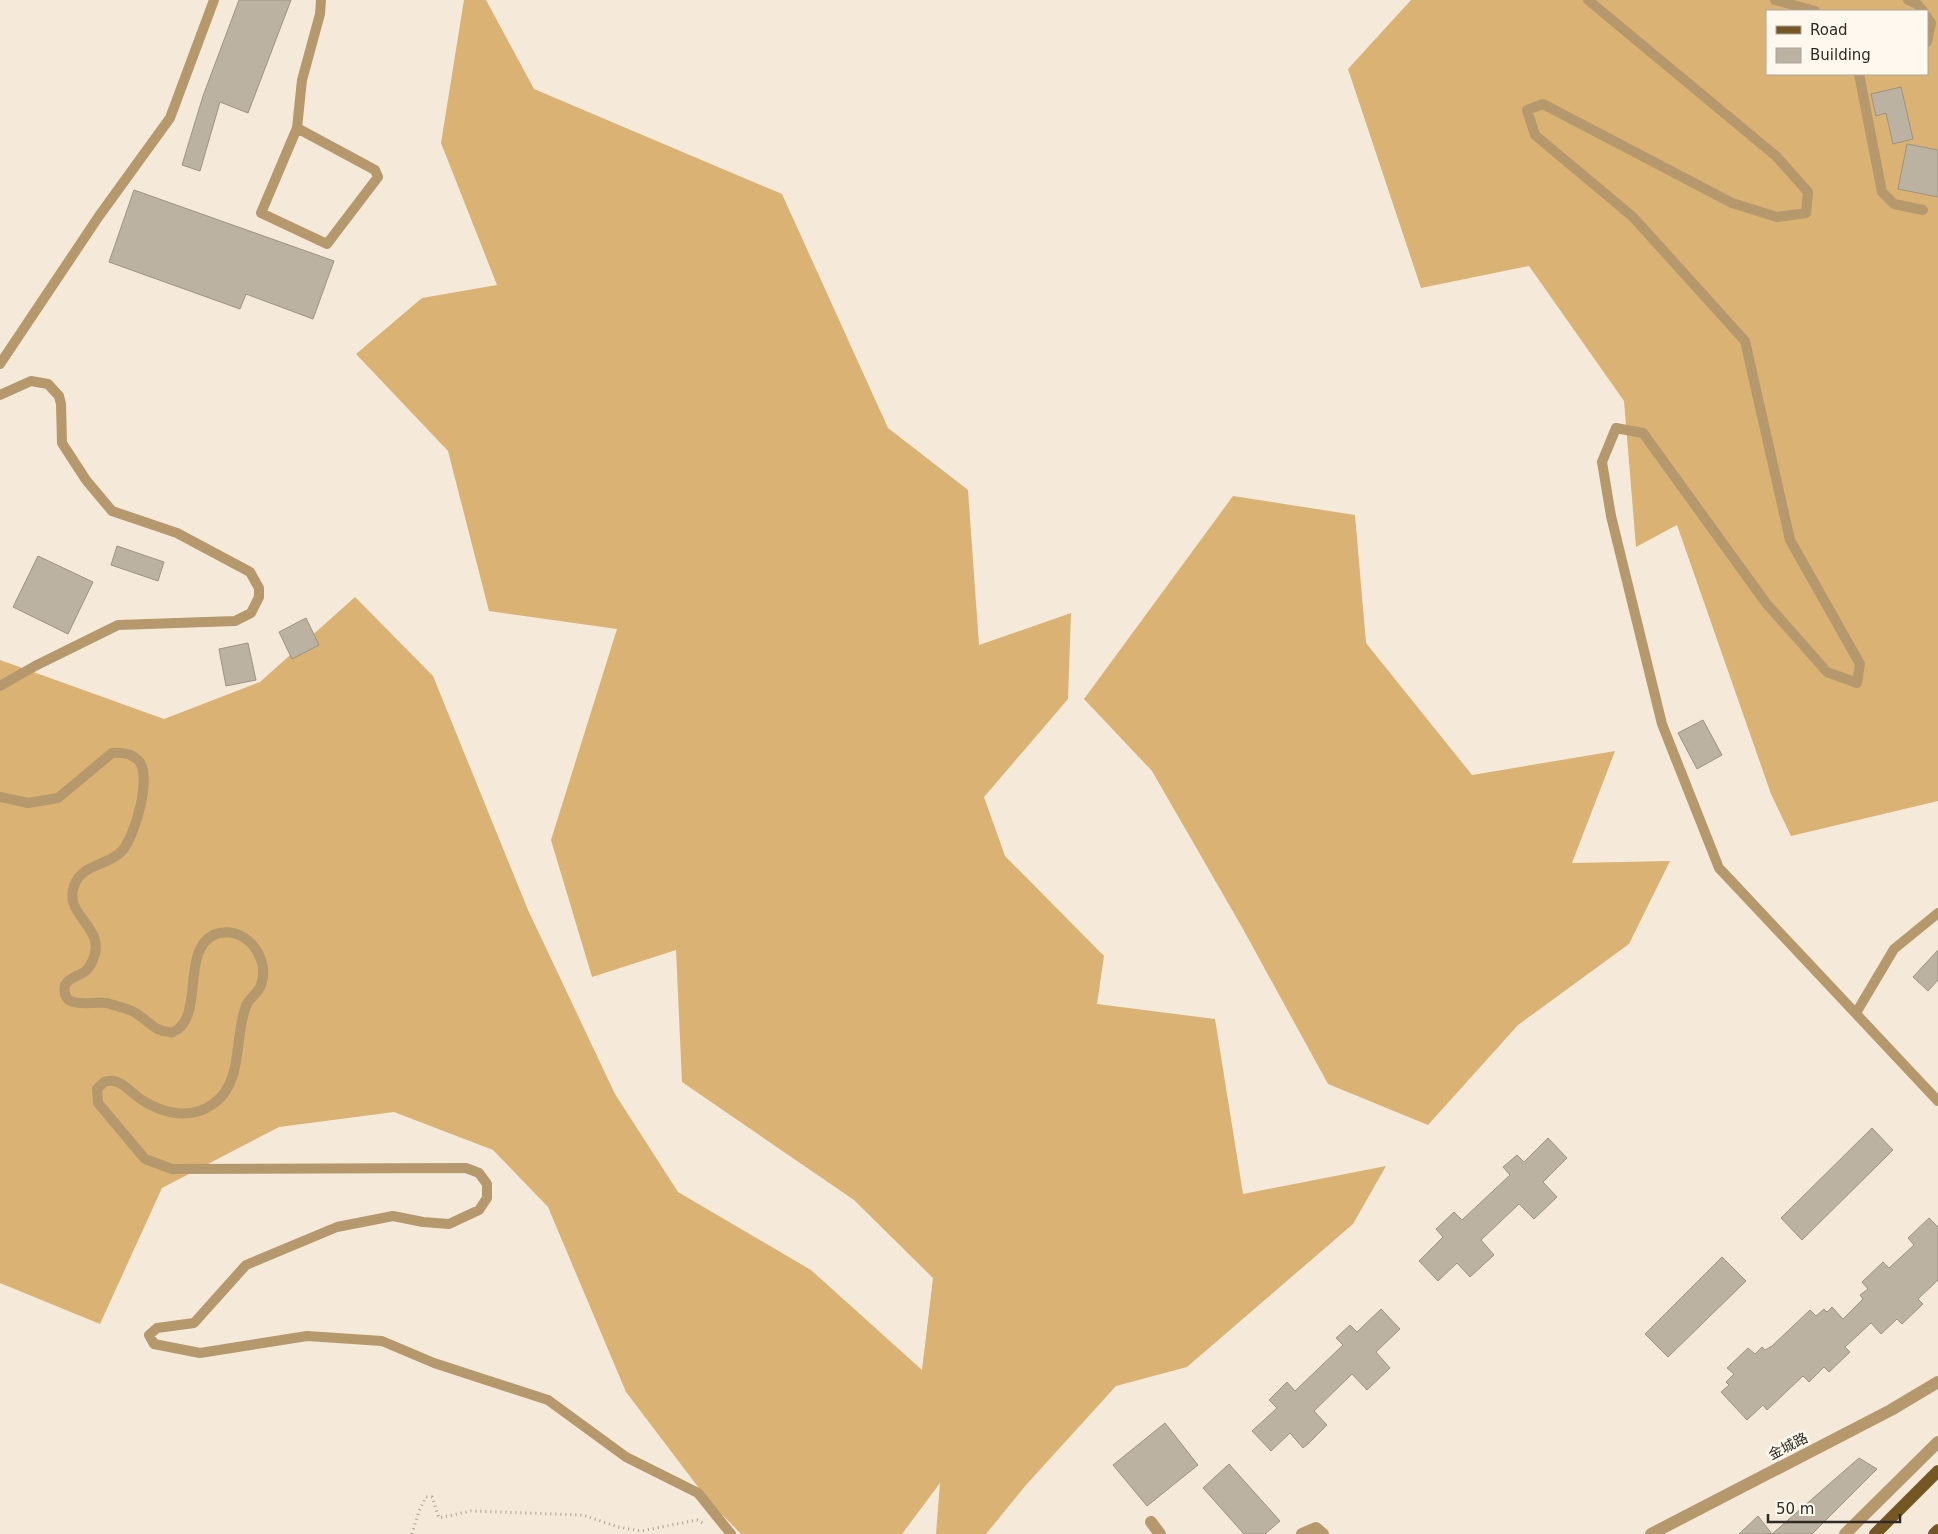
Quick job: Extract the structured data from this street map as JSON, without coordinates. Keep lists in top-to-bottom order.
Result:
{
  "streets": {
    "street": ["金城路"]
  },
  "legend": ["Road", "Building"],
  "scale_bar": "50 m"
}
